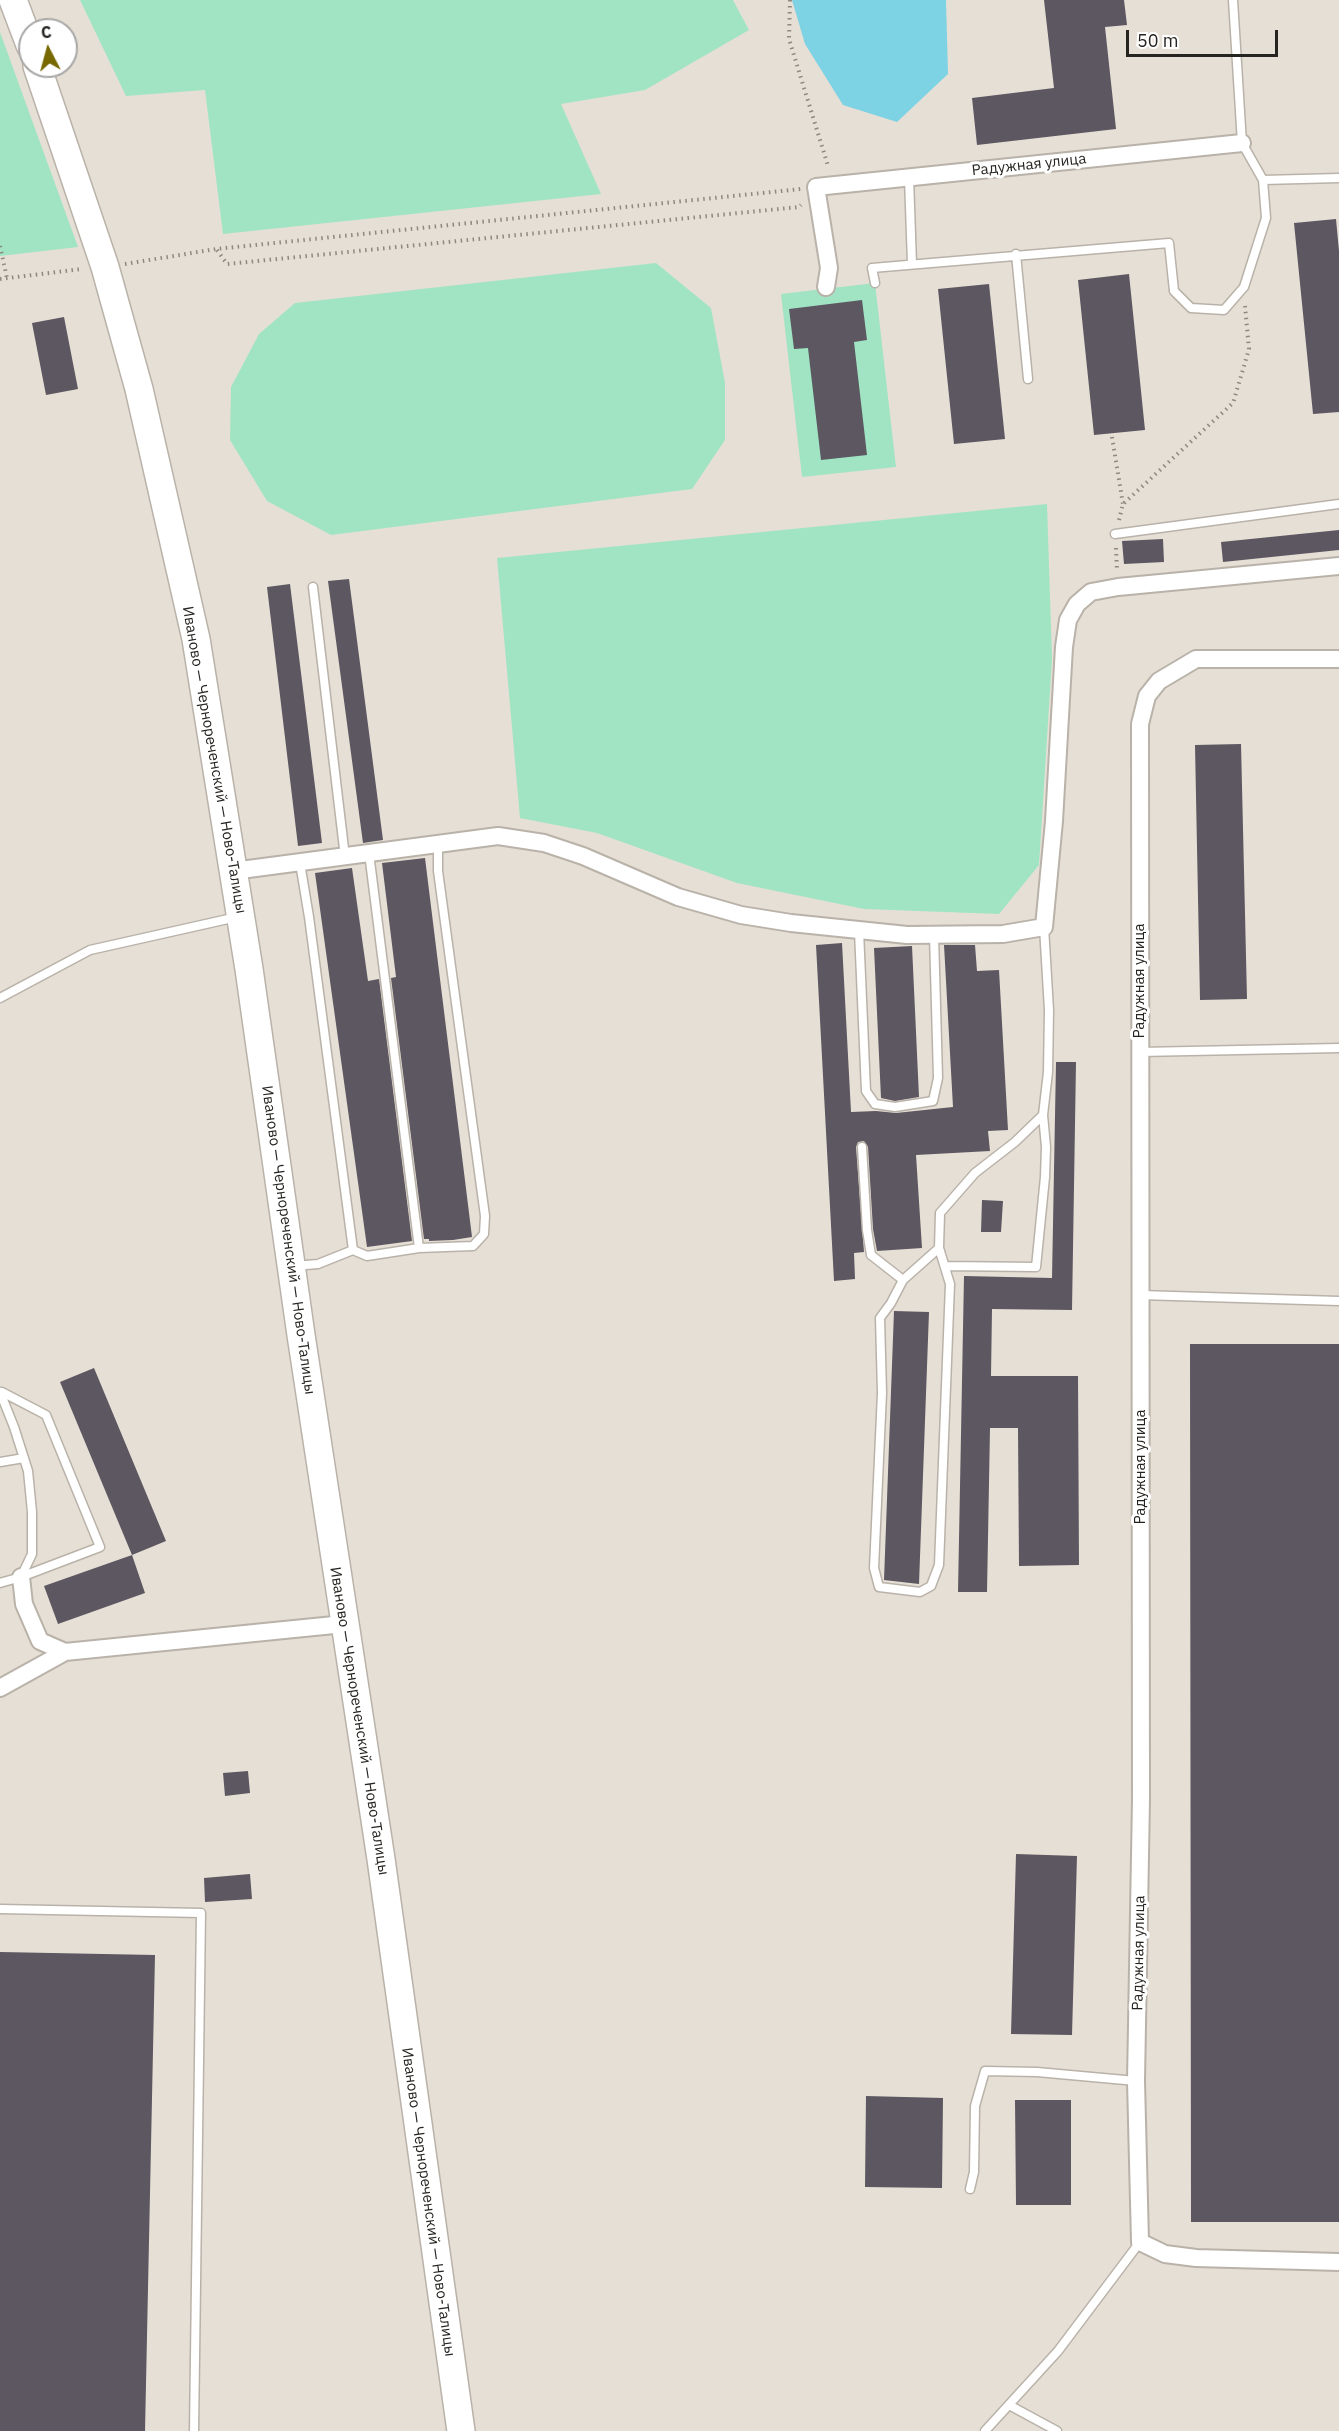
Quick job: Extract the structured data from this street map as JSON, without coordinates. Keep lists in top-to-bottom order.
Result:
{
  "streets": {
    "main road": ["Иваново — Чернореченский — Ново-Талицы"],
    "street": ["Радужная улица"]
  },
  "scale_bar": "50 m",
  "north": "top"
}
